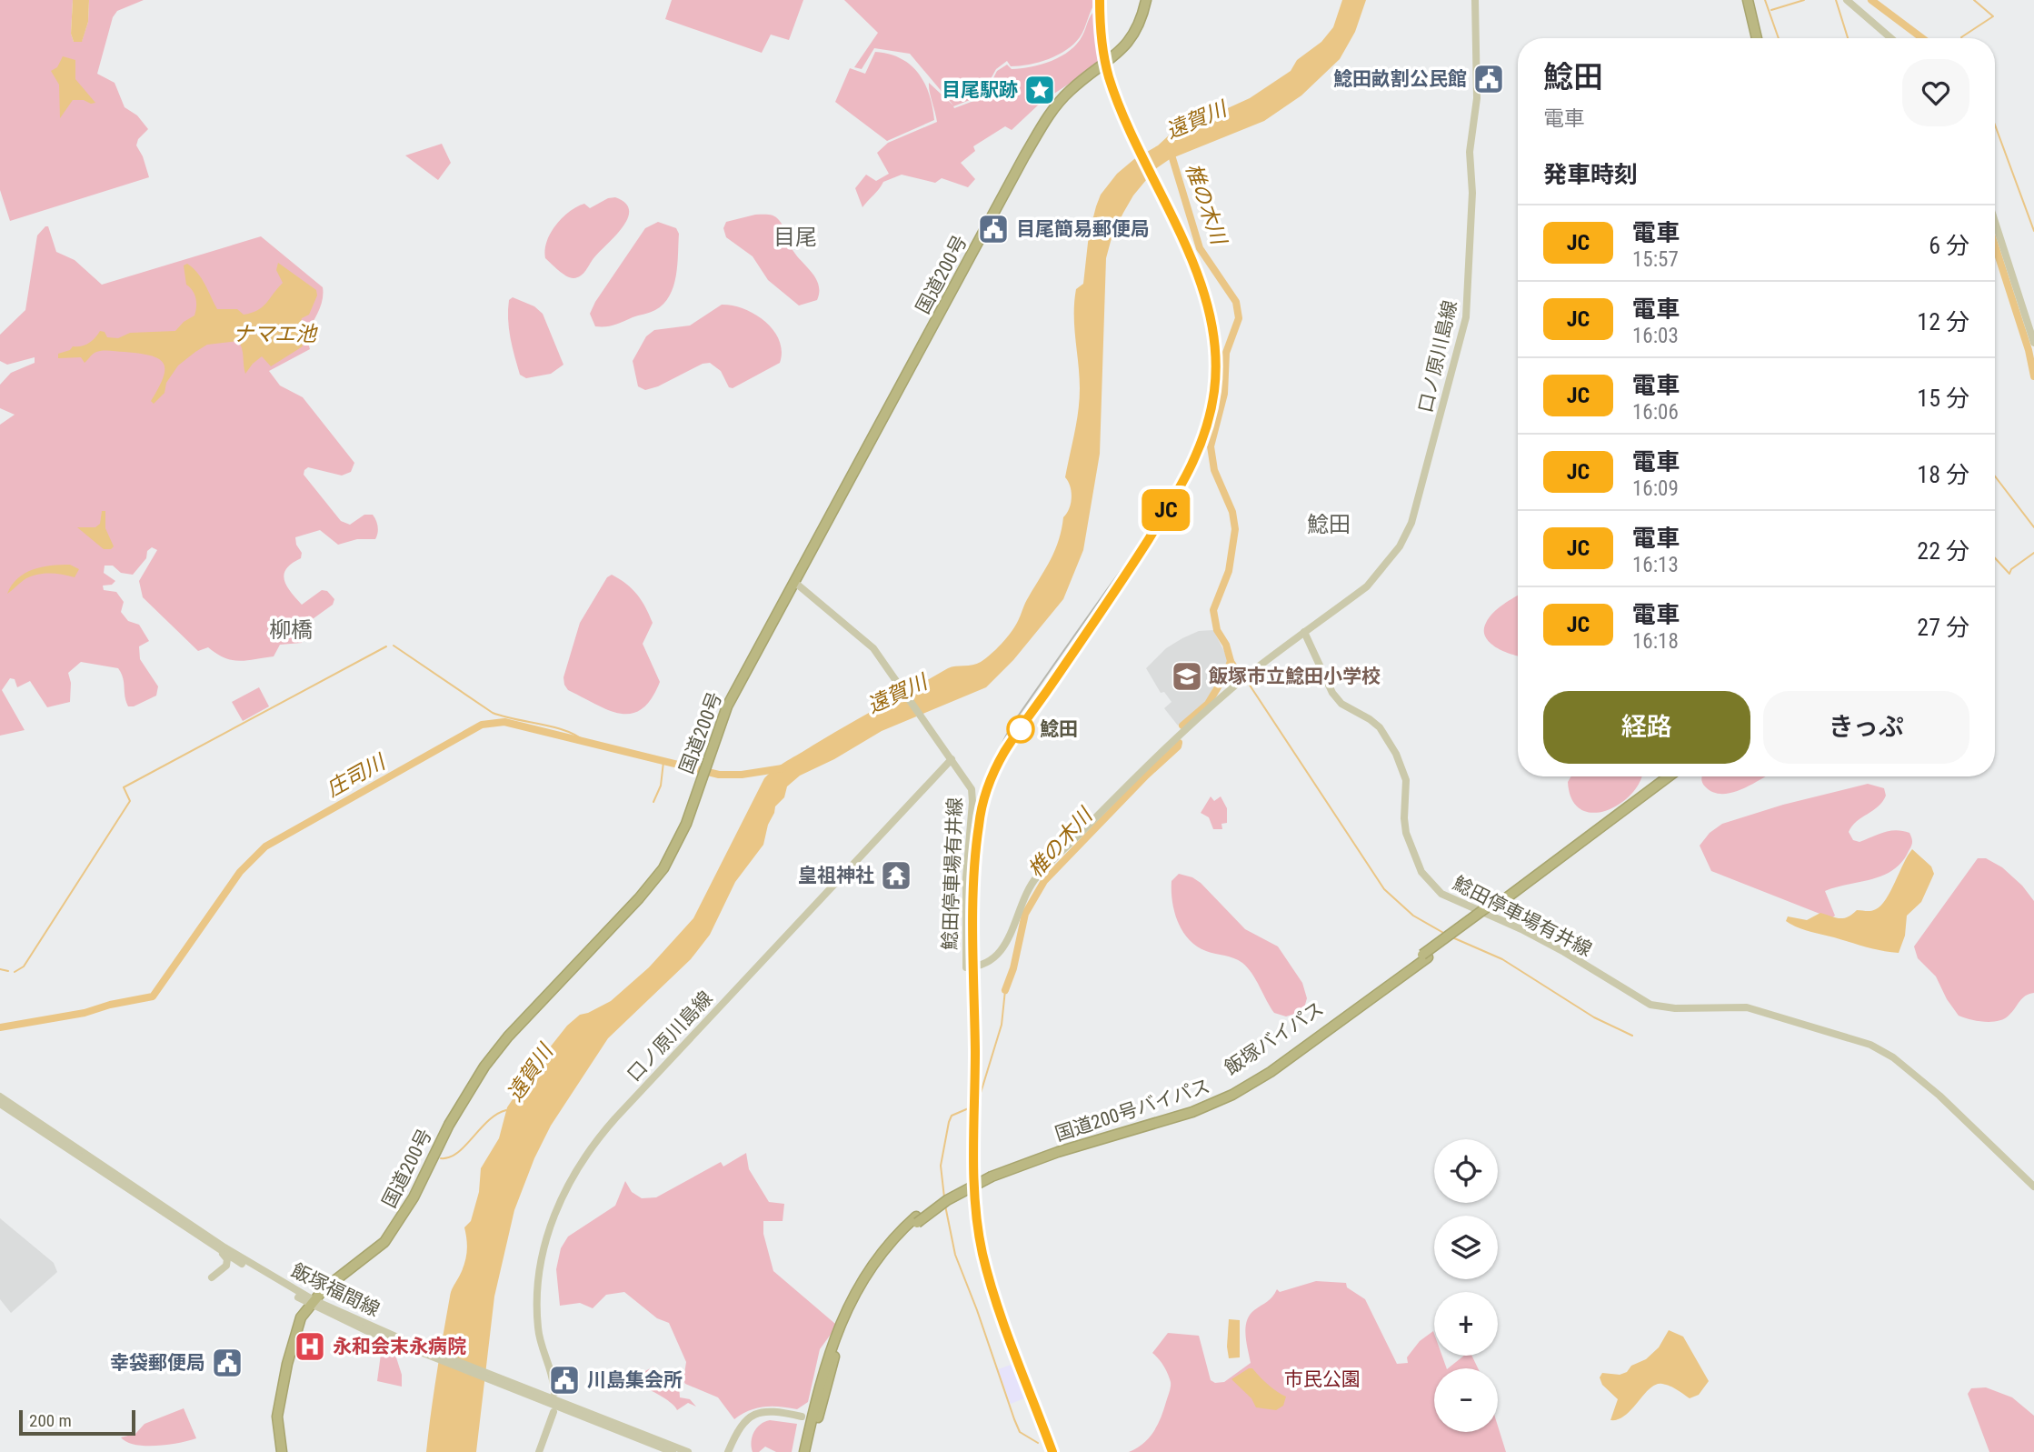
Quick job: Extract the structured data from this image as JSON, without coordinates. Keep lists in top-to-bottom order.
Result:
{
  "streets": {
    "highway": ["国道200号", "国道200号バイパス"],
    "main road": ["口ノ原川島線", "鯰田停車場有井線", "飯塚福間線"]
  },
  "crossings": [
    ["国道200号", "飯塚福間線"],
    ["口ノ原川島線", "鯰田停車場有井線"]
  ],
  "districts": ["目尾", "鯰田", "柳橋"],
  "water": [
    "遠賀川",
    "椎の木川",
    "ナマエ池",
    "庄司川"
  ],
  "parks": ["市民公園"],
  "places": {
    "public building": [
      "鯰田畝割公民館",
      "目尾簡易郵便局",
      "幸袋郵便局",
      "川島集会所"
    ],
    "place": ["目尾駅跡"],
    "school or university": ["飯塚市立鯰田小学校"],
    "other": ["鯰田"],
    "temple": ["皇祖神社"],
    "hospital": ["永和会末永病院"]
  },
  "scale_bar": "200 m",
  "page": {
    "on_map": "JC",
    "heading": [
      ["鯰田", "電車"],
      "発車時刻"
    ],
    "list": [
      {
        "mark": "JC",
        "name": "電車",
        "note": "15:57",
        "value": "6 分"
      },
      {
        "mark": "JC",
        "name": "電車",
        "note": "16:03",
        "value": "12 分"
      },
      {
        "mark": "JC",
        "name": "電車",
        "note": "16:06",
        "value": "15 分"
      },
      {
        "mark": "JC",
        "name": "電車",
        "note": "16:09",
        "value": "18 分"
      },
      {
        "mark": "JC",
        "name": "電車",
        "note": "16:13",
        "value": "22 分"
      },
      {
        "mark": "JC",
        "name": "電車",
        "note": "16:18",
        "value": "27 分"
      }
    ],
    "buttons": ["経路", "きっぷ"],
    "map_buttons": ["+", "−"],
    "scale": "200 m"
  }
}
